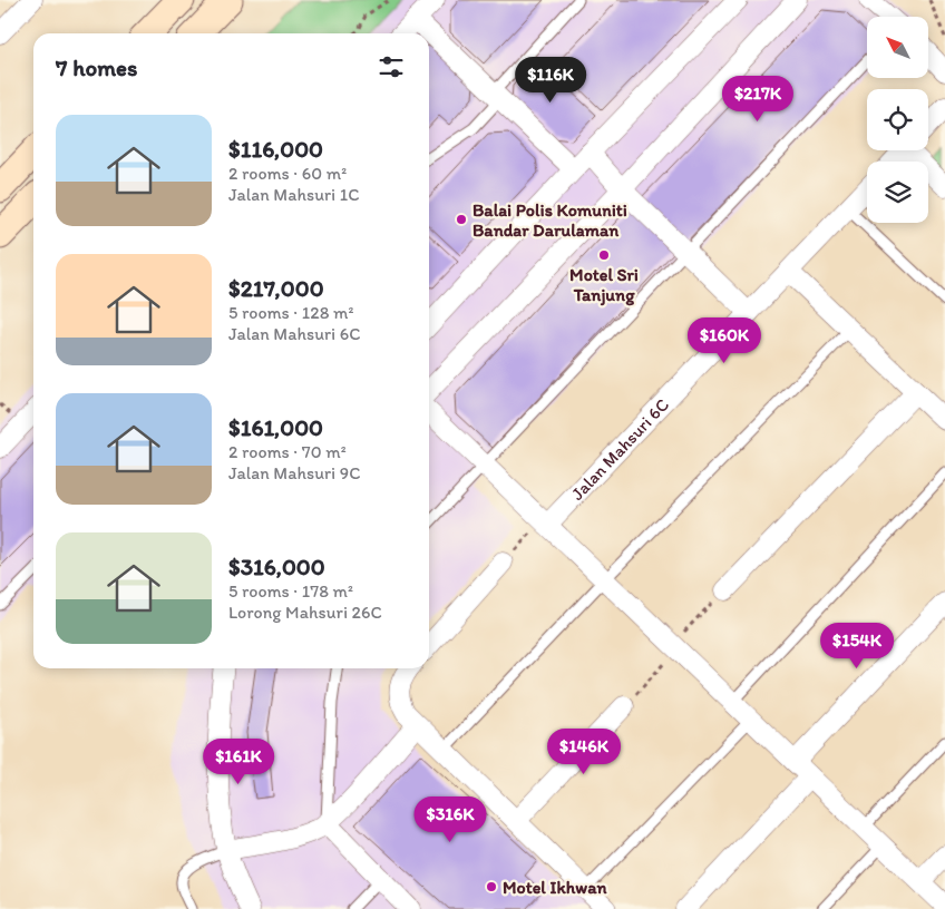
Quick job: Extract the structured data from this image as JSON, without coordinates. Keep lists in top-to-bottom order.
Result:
{
  "streets": {
    "street": ["Jalan Mahsuri 6C"]
  },
  "places": ["Balai Polis Komuniti Bandar Darulaman", "Motel Sri Tanjung", "Motel Ikhwan"],
  "north": "top left",
  "page": {
    "heading": "7 homes",
    "price": [
      "$116K",
      "$217K",
      "$160K",
      "$154K",
      "$146K",
      "$161K",
      "$316K"
    ],
    "list": [
      {
        "name": "$116,000",
        "note": "2 rooms · 60 m² · Jalan Mahsuri 1C"
      },
      {
        "name": "$217,000",
        "note": "5 rooms · 128 m² · Jalan Mahsuri 6C"
      },
      {
        "name": "$161,000",
        "note": "2 rooms · 70 m² · Jalan Mahsuri 9C"
      },
      {
        "name": "$316,000",
        "note": "5 rooms · 178 m² · Lorong Mahsuri 26C"
      }
    ]
  }
}
